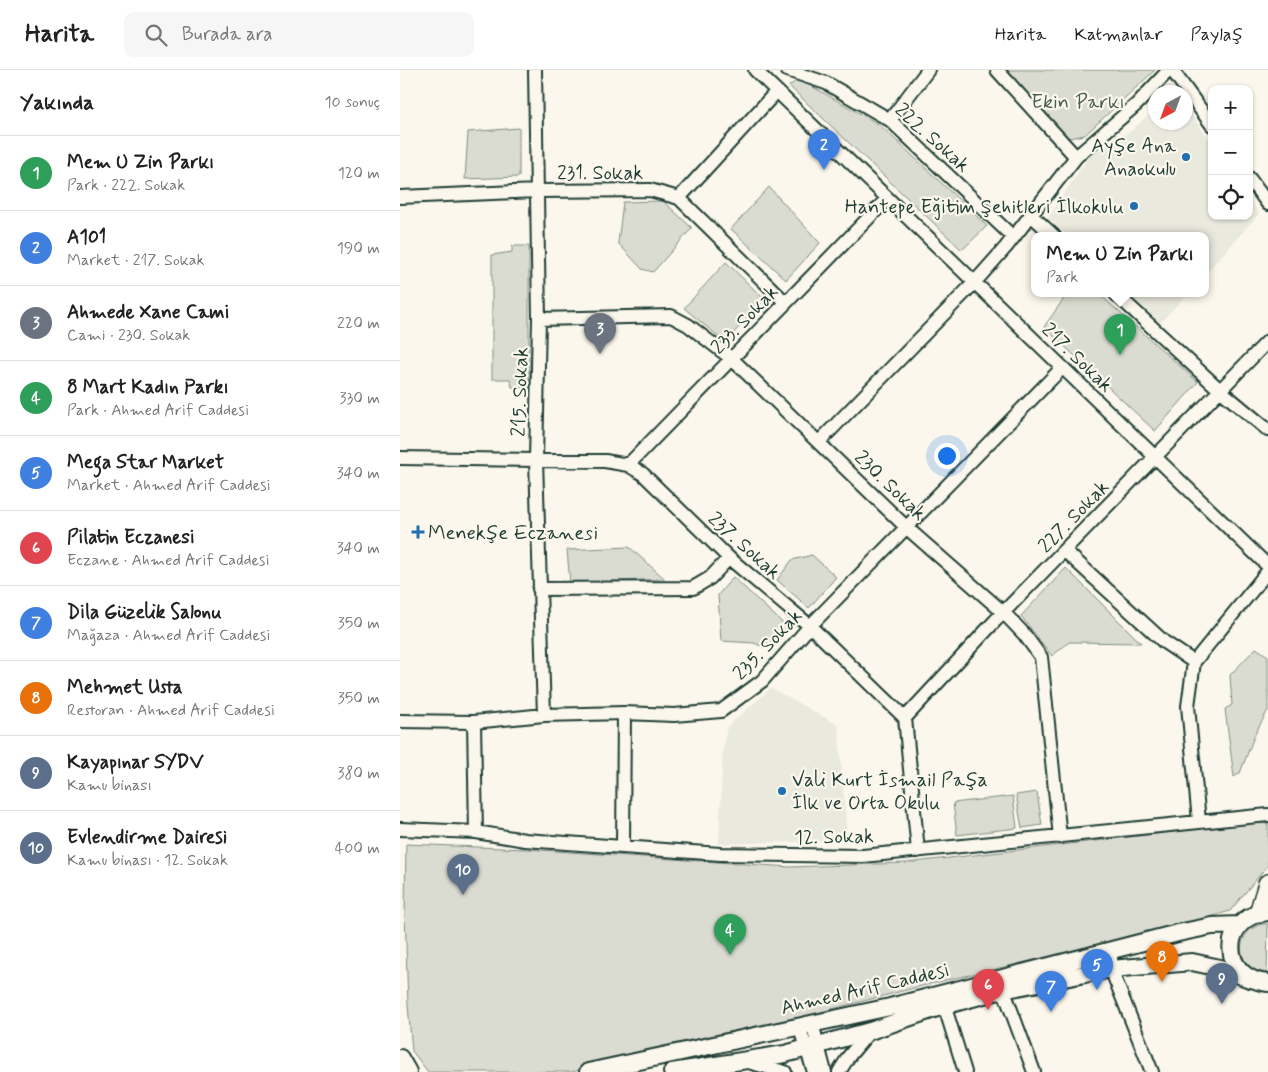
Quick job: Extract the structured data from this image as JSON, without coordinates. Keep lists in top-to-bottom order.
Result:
{
  "streets": {
    "main road": ["Ahmed Arif Caddesi"],
    "street": [
      "222. Sokak",
      "231. Sokak",
      "233. Sokak",
      "217. Sokak",
      "215. Sokak",
      "230. Sokak",
      "227. Sokak",
      "237. Sokak",
      "235. Sokak",
      "12. Sokak"
    ]
  },
  "crossings": [
    ["231. Sokak", "233. Sokak"],
    ["231. Sokak", "215. Sokak"],
    ["233. Sokak", "217. Sokak"],
    ["233. Sokak", "230. Sokak"],
    ["233. Sokak", "237. Sokak"],
    ["217. Sokak", "227. Sokak"],
    ["217. Sokak", "235. Sokak"],
    ["215. Sokak", "230. Sokak"],
    ["215. Sokak", "237. Sokak"],
    ["215. Sokak", "235. Sokak"],
    ["230. Sokak", "227. Sokak"],
    ["230. Sokak", "235. Sokak"],
    ["230. Sokak", "12. Sokak"],
    ["227. Sokak", "237. Sokak"],
    ["237. Sokak", "235. Sokak"]
  ],
  "parks": ["Ekin Parkı"],
  "places": {
    "other": ["Ayşe Ana Anaokulu", "Hantepe Eğitim Şehitleri İlkokulu", "Vali Kurt İsmail Paşa İlk ve Orta Okulu"],
    "health": ["Menekşe Eczanesi"]
  },
  "north": "bottom left",
  "page": {
    "header": "Harita",
    "search": "Burada ara",
    "nav": ["Harita", "Katmanlar", "Paylaş"],
    "heading": ["Yakında", "10 sonuç"],
    "map_buttons": ["+", "−"],
    "pins": [
      "2",
      "3",
      "1",
      "10",
      "4",
      "8",
      "5",
      "9",
      "6",
      "7"
    ],
    "list": [
      {
        "mark": "1",
        "name": "Mem U Zin Parkı",
        "note": "Park · 222. Sokak",
        "value": "120 m"
      },
      {
        "mark": "2",
        "name": "A101",
        "note": "Market · 217. Sokak",
        "value": "190 m"
      },
      {
        "mark": "3",
        "name": "Ahmede Xane Cami",
        "note": "Cami · 230. Sokak",
        "value": "220 m"
      },
      {
        "mark": "4",
        "name": "8 Mart Kadın Parkı",
        "note": "Park · Ahmed Arif Caddesi",
        "value": "330 m"
      },
      {
        "mark": "5",
        "name": "Mega Star Market",
        "note": "Market · Ahmed Arif Caddesi",
        "value": "340 m"
      },
      {
        "mark": "6",
        "name": "Pilatin Eczanesi",
        "note": "Eczane · Ahmed Arif Caddesi",
        "value": "340 m"
      },
      {
        "mark": "7",
        "name": "Dila Güzelik Salonu",
        "note": "Mağaza · Ahmed Arif Caddesi",
        "value": "350 m"
      },
      {
        "mark": "8",
        "name": "Mehmet Usta",
        "note": "Restoran · Ahmed Arif Caddesi",
        "value": "350 m"
      },
      {
        "mark": "9",
        "name": "Kayapınar SYDV",
        "note": "Kamu binası",
        "value": "380 m"
      },
      {
        "mark": "10",
        "name": "Evlendirme Dairesi",
        "note": "Kamu binası · 12. Sokak",
        "value": "400 m"
      }
    ],
    "popup": ["Mem U Zin Parkı", "Park"]
  }
}
